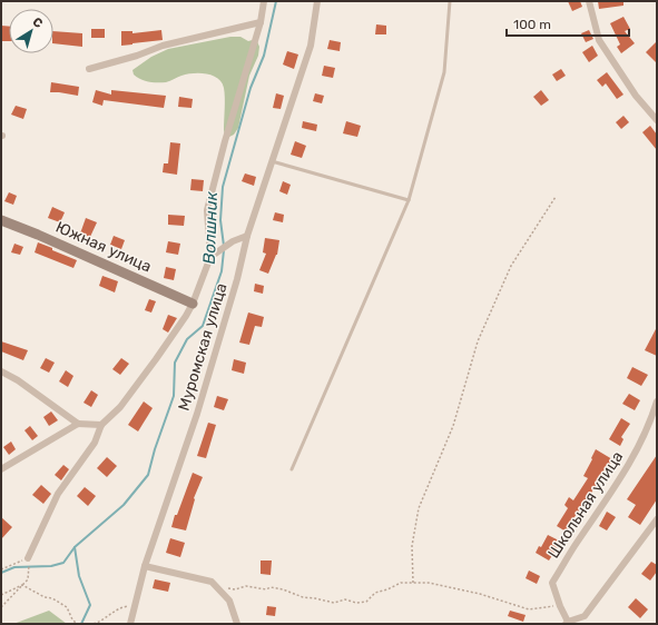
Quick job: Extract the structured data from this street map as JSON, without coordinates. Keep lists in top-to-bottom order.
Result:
{
  "streets": {
    "street": ["Южная улица", "Муромская улица", "Школьная улица"]
  },
  "water": ["Волшник"],
  "scale_bar": "100 m",
  "north": "top right"
}
